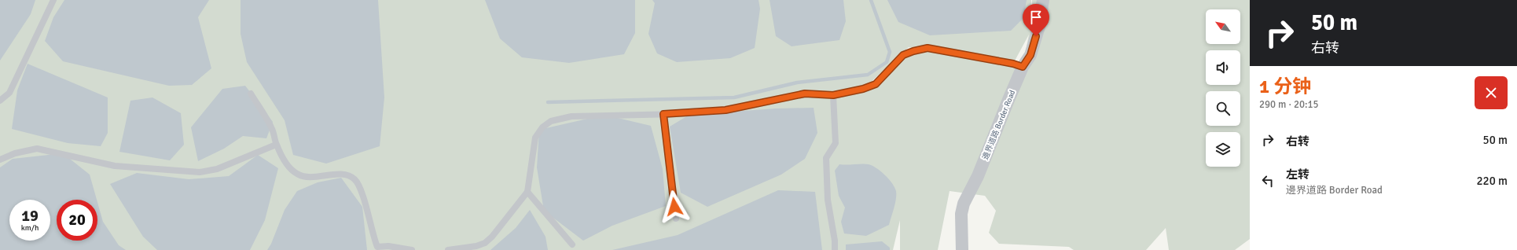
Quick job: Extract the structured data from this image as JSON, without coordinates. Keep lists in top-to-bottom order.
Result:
{
  "streets": {
    "street": ["邊界道路 Border Road"]
  },
  "north": "top left",
  "page": {
    "turn": ["50 m", "右转"],
    "heading": ["1 分钟", "290 m · 20:15"],
    "list": [
      {
        "name": "右转",
        "value": "50 m"
      },
      {
        "name": "左转",
        "note": "邊界道路 Border Road",
        "value": "220 m"
      }
    ],
    "speed": "19 km/h",
    "limit": "20"
  }
}
